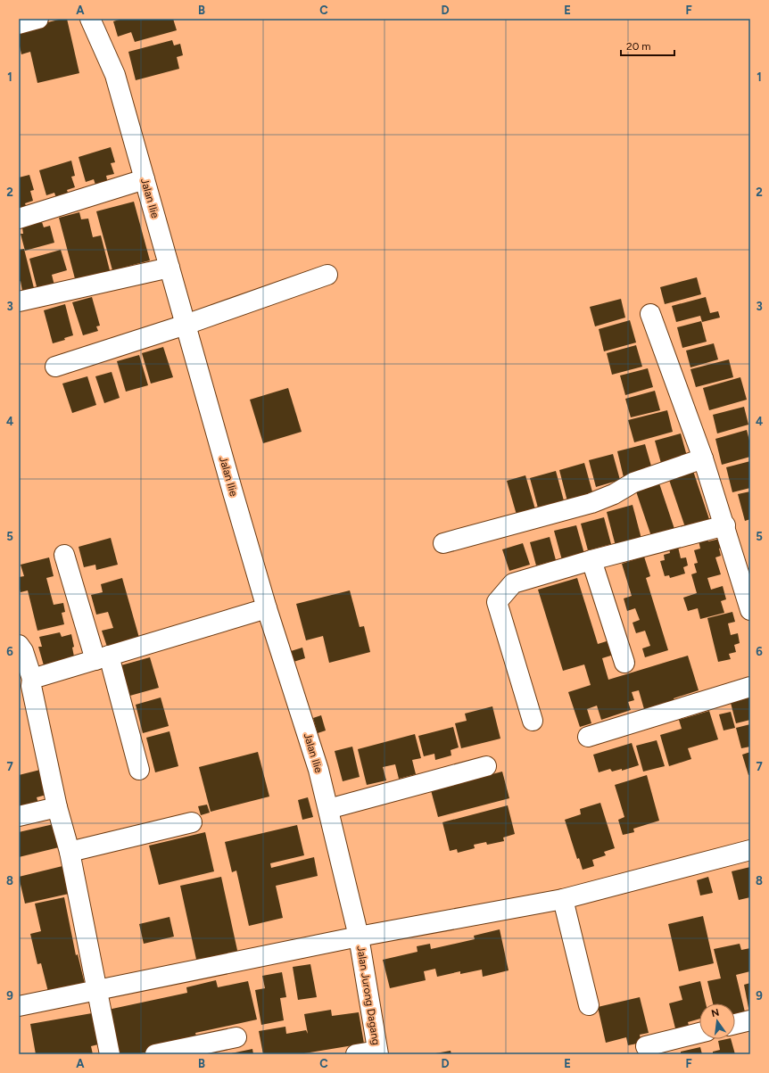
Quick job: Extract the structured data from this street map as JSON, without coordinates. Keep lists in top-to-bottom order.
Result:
{
  "streets": {
    "street": ["Jalan Ilie", "Jalan Jurong Dagang"]
  },
  "crossings": [
    ["Jalan Ilie", "Jalan Jurong Dagang"]
  ],
  "scale_bar": "20 m",
  "north": "top",
  "grid": {
    "columns": [
      "A",
      "B",
      "C",
      "D",
      "E",
      "F"
    ],
    "rows": [
      "1",
      "2",
      "3",
      "4",
      "5",
      "6",
      "7",
      "8",
      "9"
    ]
  }
}
